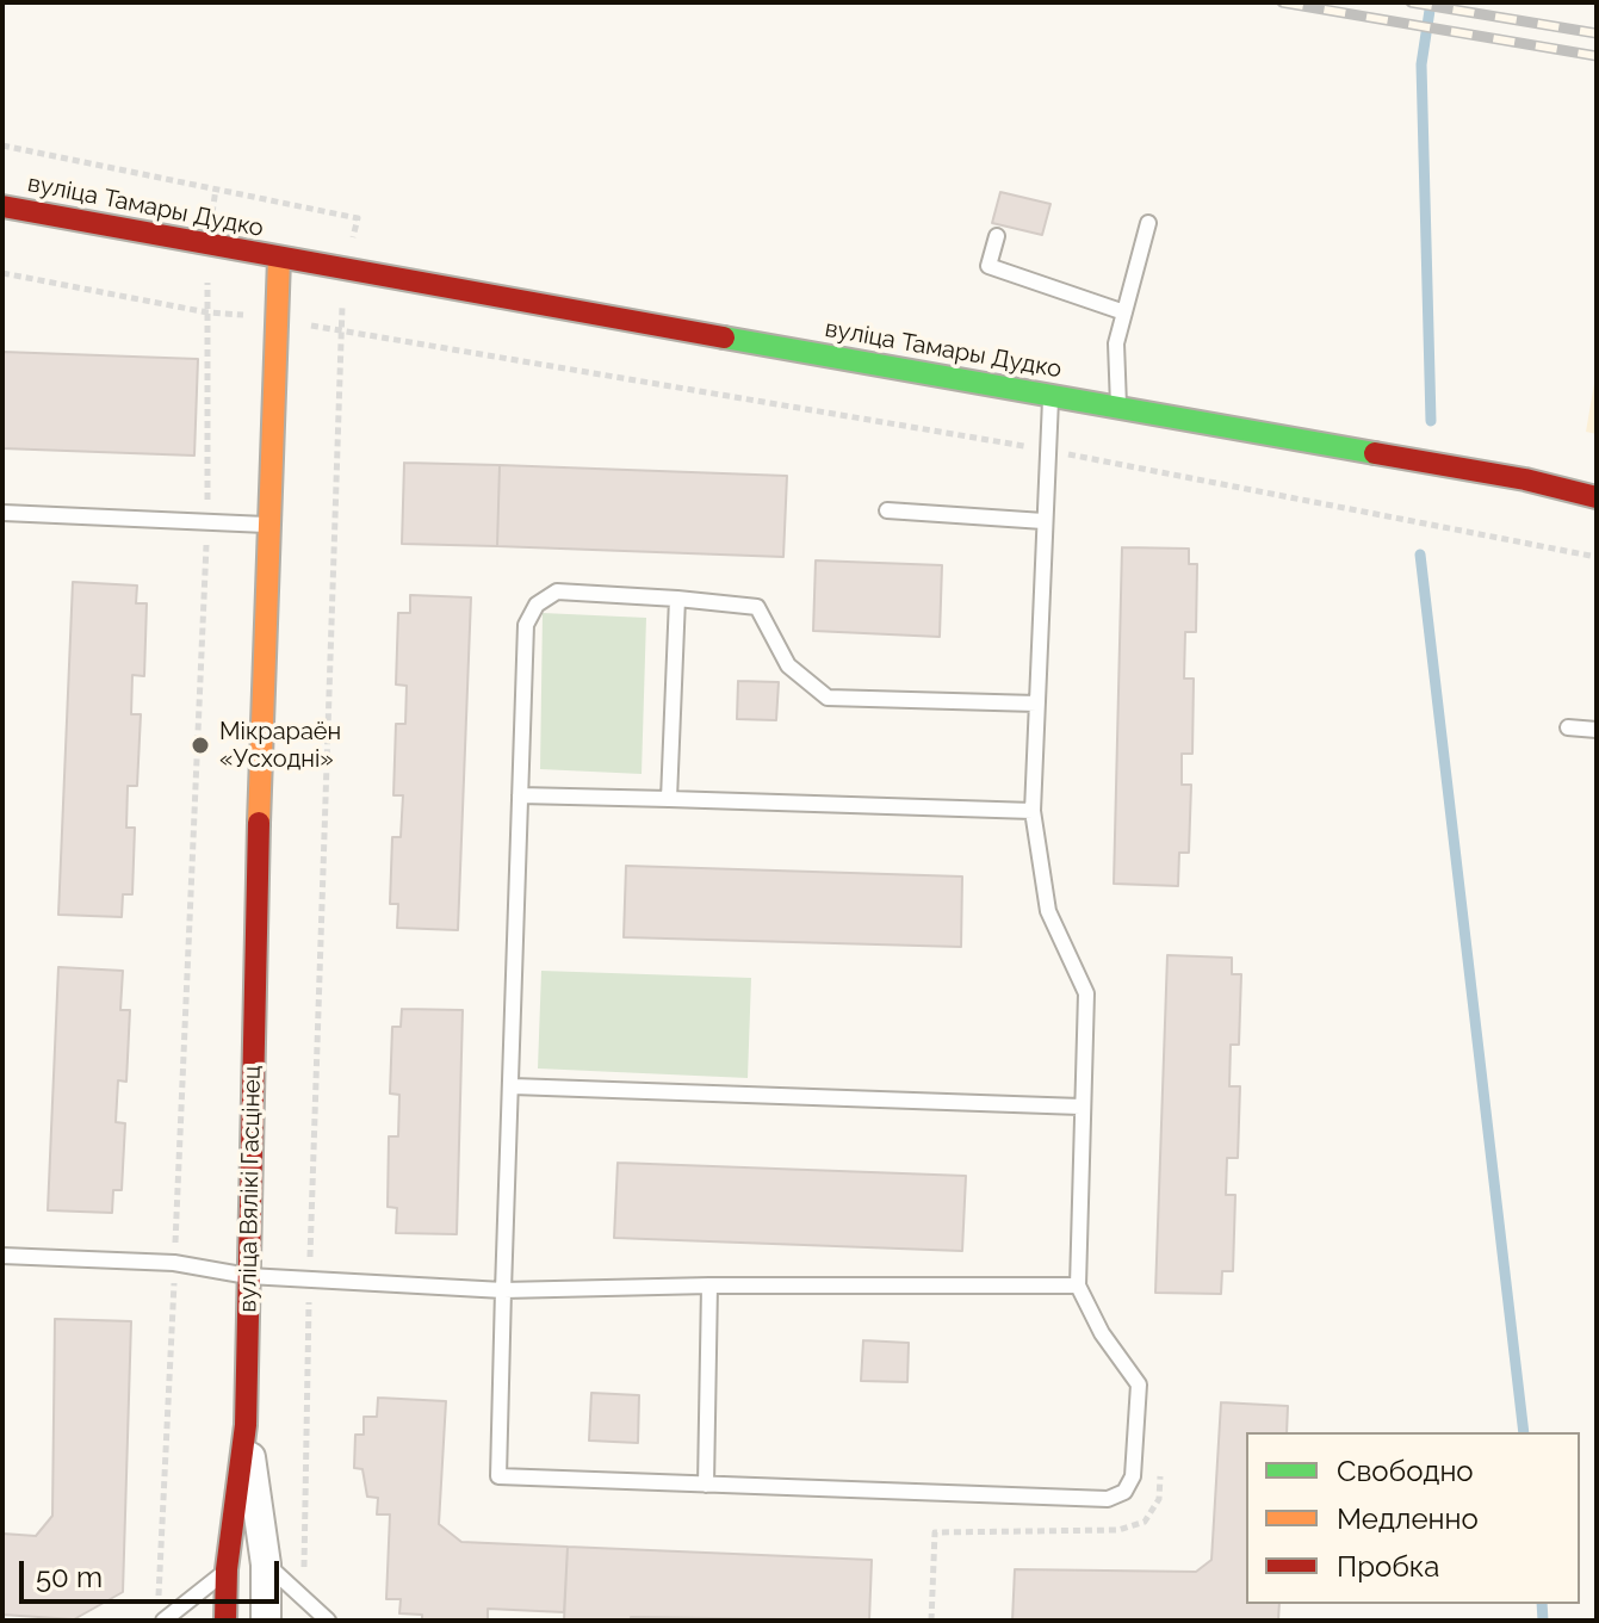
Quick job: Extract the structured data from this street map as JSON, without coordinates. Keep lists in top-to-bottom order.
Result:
{
  "streets": {
    "street": ["вуліца Тамары Дудко", "вуліца Вялікі Гасцінец"]
  },
  "crossings": [
    ["вуліца Тамары Дудко", "вуліца Вялікі Гасцінец"]
  ],
  "places": ["Мікрараён «Усходні»"],
  "legend": ["Свободно", "Медленно", "Пробка"],
  "scale_bar": "50 m"
}
